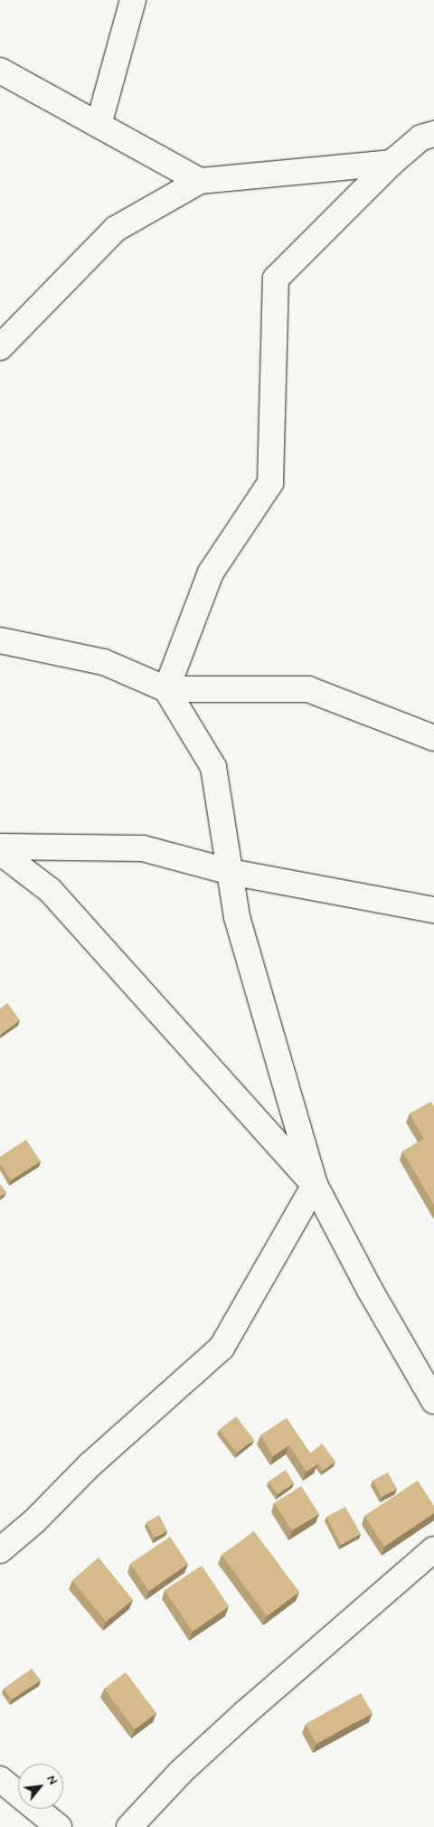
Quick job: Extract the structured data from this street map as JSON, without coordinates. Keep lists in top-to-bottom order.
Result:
{
  "north": "top right"
}
